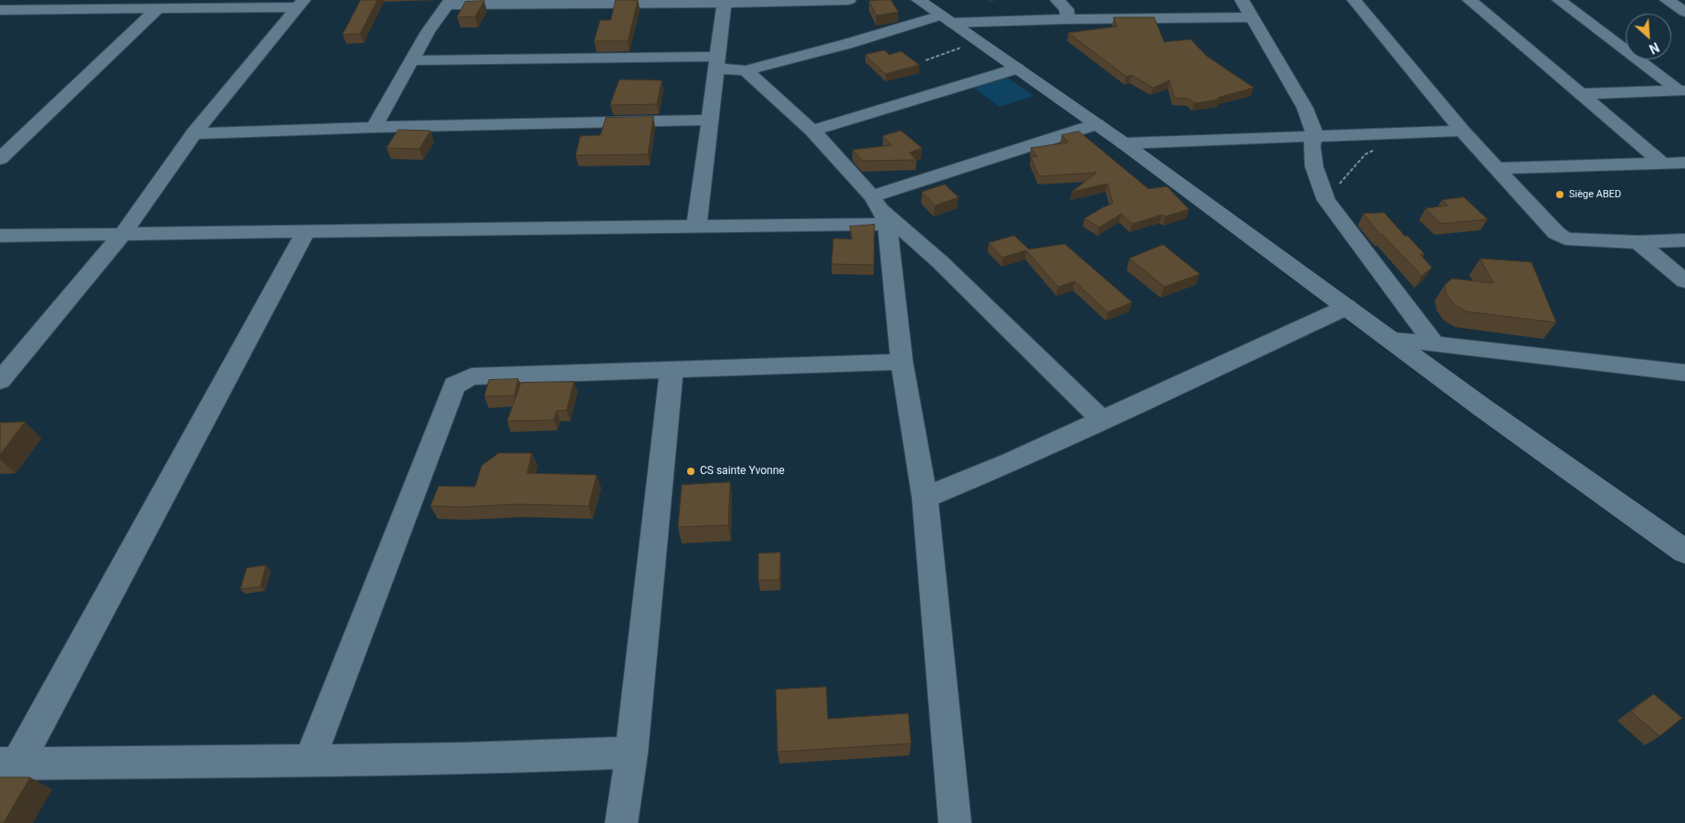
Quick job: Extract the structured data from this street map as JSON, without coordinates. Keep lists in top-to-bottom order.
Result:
{
  "places": ["Siège ABED", "CS sainte Yvonne"],
  "north": "bottom right"
}
